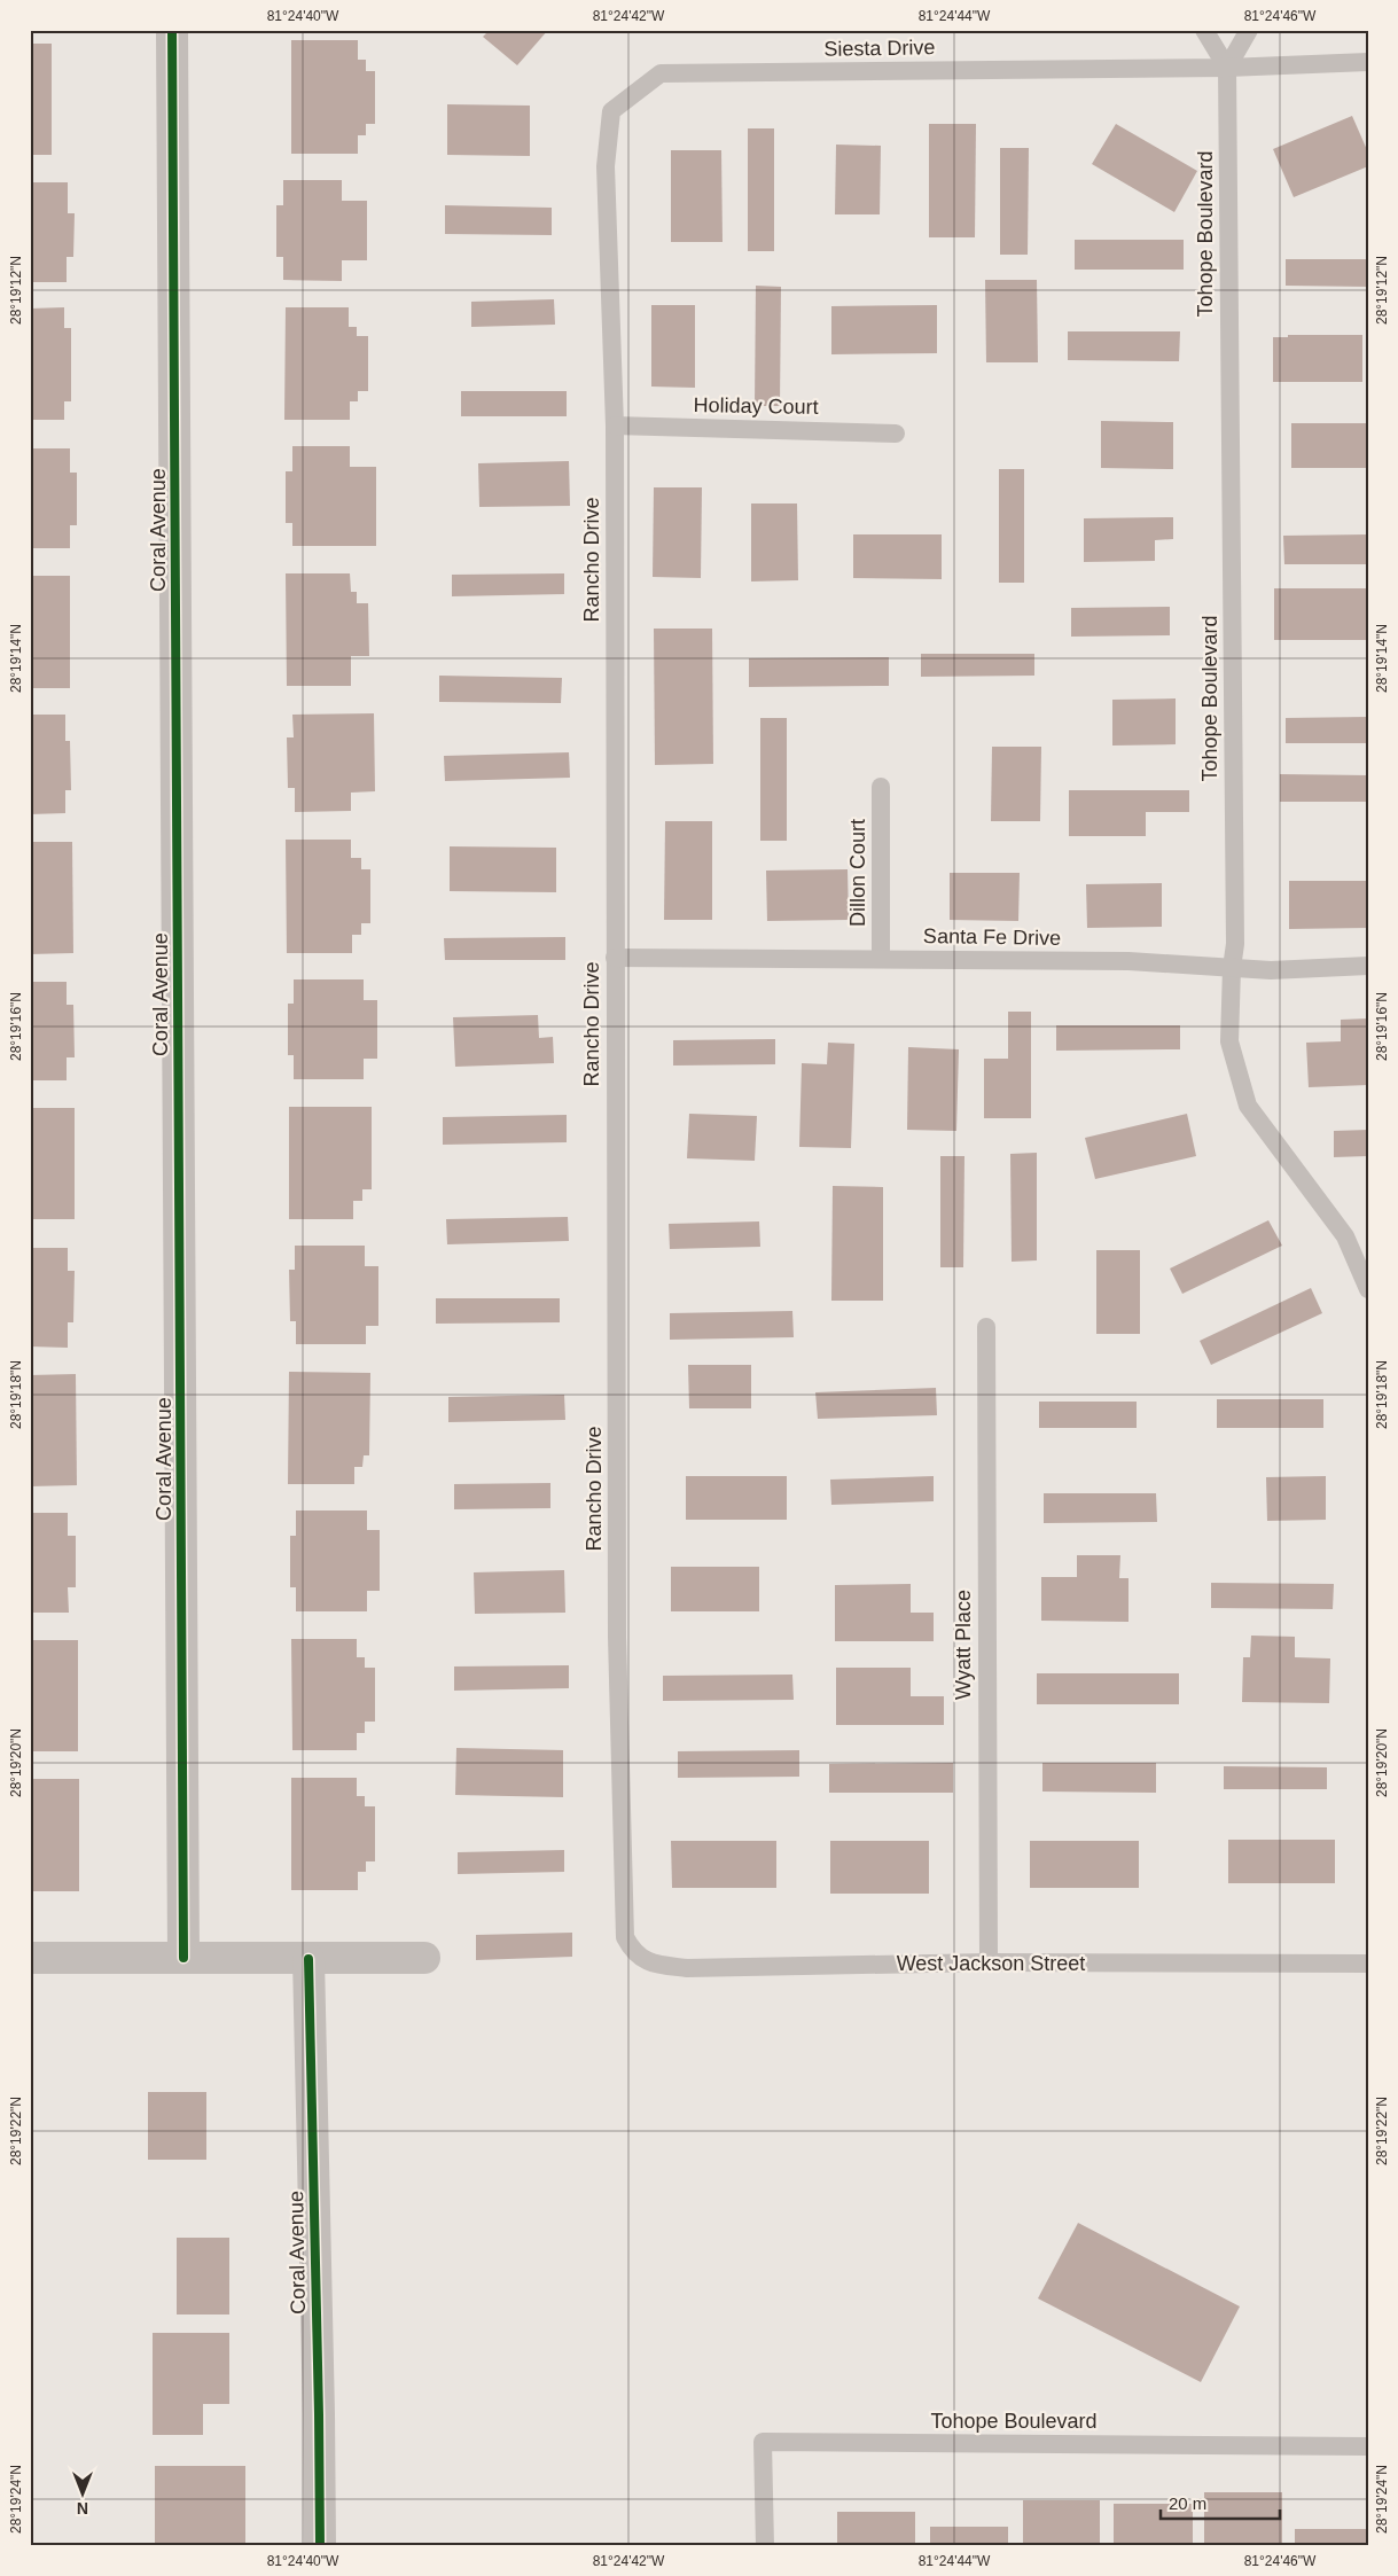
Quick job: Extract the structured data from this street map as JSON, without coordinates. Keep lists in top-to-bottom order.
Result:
{
  "streets": {
    "street": ["Coral Avenue"],
    "lane": [
      "Siesta Drive",
      "Tohope Boulevard",
      "Holiday Court",
      "Rancho Drive",
      "Dillon Court",
      "Santa Fe Drive",
      "Wyatt Place",
      "West Jackson Street"
    ]
  },
  "crossings": [
    ["Siesta Drive", "Tohope Boulevard"],
    ["Siesta Drive", "Rancho Drive"],
    ["Tohope Boulevard", "Santa Fe Drive"],
    ["Holiday Court", "Rancho Drive"],
    ["Rancho Drive", "Santa Fe Drive"],
    ["Rancho Drive", "West Jackson Street"],
    ["Dillon Court", "Santa Fe Drive"],
    ["Wyatt Place", "West Jackson Street"]
  ],
  "scale_bar": "20 m",
  "north": "bottom",
  "coordinates": [
    "81°24'40\"W",
    "81°24'42\"W",
    "81°24'44\"W",
    "81°24'46\"W",
    "28°19'12\"N",
    "28°19'14\"N",
    "28°19'16\"N",
    "28°19'18\"N",
    "28°19'20\"N",
    "28°19'22\"N",
    "28°19'24\"N"
  ]
}
